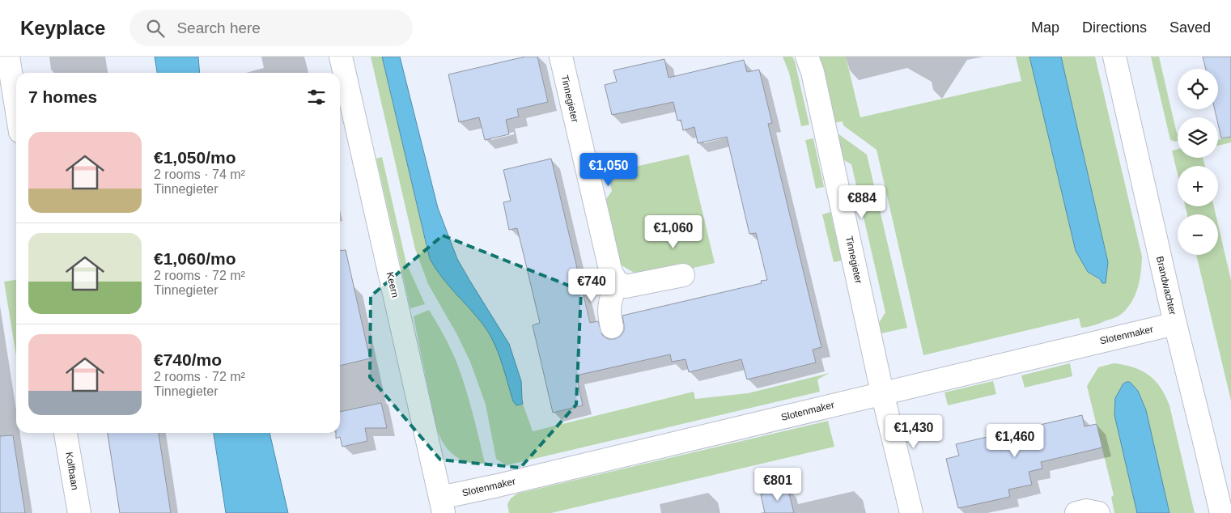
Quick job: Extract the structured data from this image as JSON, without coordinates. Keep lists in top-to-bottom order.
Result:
{
  "streets": {
    "street": [
      "Tinnegieter",
      "Keern",
      "Brandwachter",
      "Slotenmaker",
      "Kolfbaan"
    ]
  },
  "crossings": [
    ["Tinnegieter", "Slotenmaker"],
    ["Keern", "Slotenmaker"],
    ["Brandwachter", "Slotenmaker"]
  ],
  "page": {
    "header": "Keyplace",
    "search": "Search here",
    "nav": ["Map", "Directions", "Saved"],
    "map_buttons": ["+", "−"],
    "heading": "7 homes",
    "list": [
      {
        "name": "€1,050/mo",
        "note": "2 rooms · 74 m² · Tinnegieter"
      },
      {
        "name": "€1,060/mo",
        "note": "2 rooms · 72 m² · Tinnegieter"
      },
      {
        "name": "€740/mo",
        "note": "2 rooms · 72 m² · Tinnegieter"
      }
    ],
    "price": [
      "€1,050",
      "€884",
      "€1,060",
      "€740",
      "€1,430",
      "€1,460",
      "€801"
    ]
  }
}
